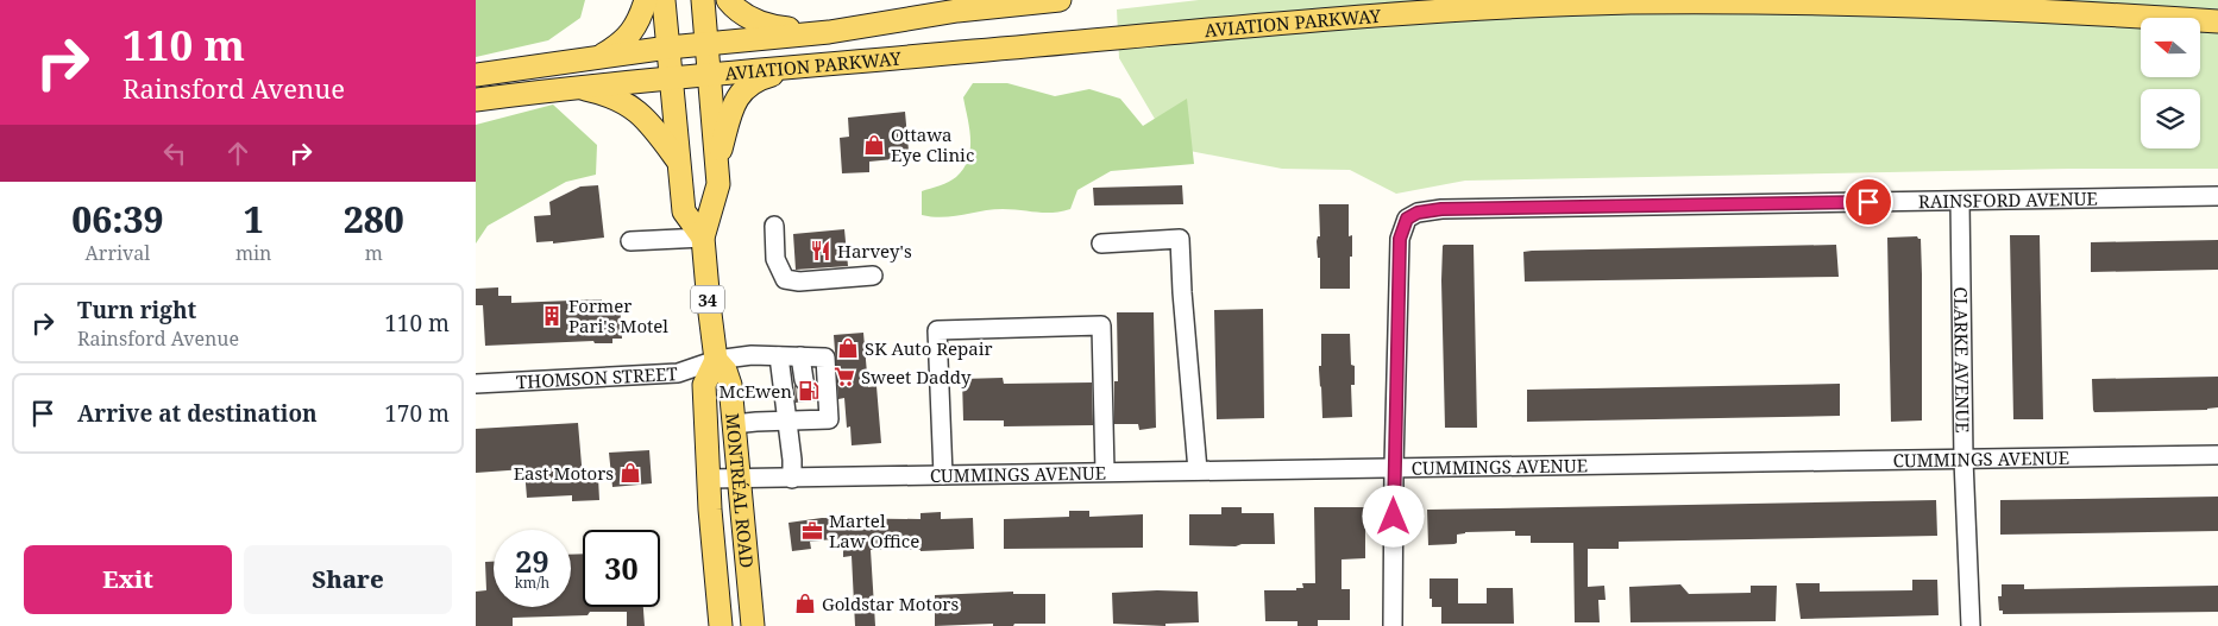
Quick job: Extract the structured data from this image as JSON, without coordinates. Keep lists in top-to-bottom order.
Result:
{
  "streets": {
    "main road": ["AVIATION PARKWAY", "34", "MONTRÉAL ROAD"],
    "street": [
      "RAINSFORD AVENUE",
      "CLARKE AVENUE",
      "THOMSON STREET",
      "CUMMINGS AVENUE"
    ]
  },
  "crossings": [
    ["AVIATION PARKWAY", "MONTRÉAL ROAD"],
    ["RAINSFORD AVENUE", "CLARKE AVENUE"],
    ["RAINSFORD AVENUE", "CUMMINGS AVENUE"],
    ["CLARKE AVENUE", "CUMMINGS AVENUE"],
    ["THOMSON STREET", "MONTRÉAL ROAD"],
    ["CUMMINGS AVENUE", "MONTRÉAL ROAD"]
  ],
  "places": {
    "shop": [
      "Ottawa Eye Clinic",
      "SK Auto Repair",
      "East Motors",
      "Goldstar Motors"
    ],
    "restaurant": ["Harvey's"],
    "building": ["Former Pari's Motel"],
    "supermarket": ["Sweet Daddy"],
    "fuel station": ["McEwen"],
    "office": ["Martel Law Office"]
  },
  "north": "left",
  "page": {
    "turn": ["110 m", "Rainsford Avenue"],
    "eta": [
      "06:39",
      "Arrival",
      "1",
      "min",
      "280",
      "m"
    ],
    "list": [
      {
        "name": "Turn right",
        "note": "Rainsford Avenue",
        "value": "110 m"
      },
      {
        "name": "Arrive at destination",
        "value": "170 m"
      }
    ],
    "speed": "29 km/h",
    "limit": "30",
    "buttons": ["Exit", "Share"]
  }
}
